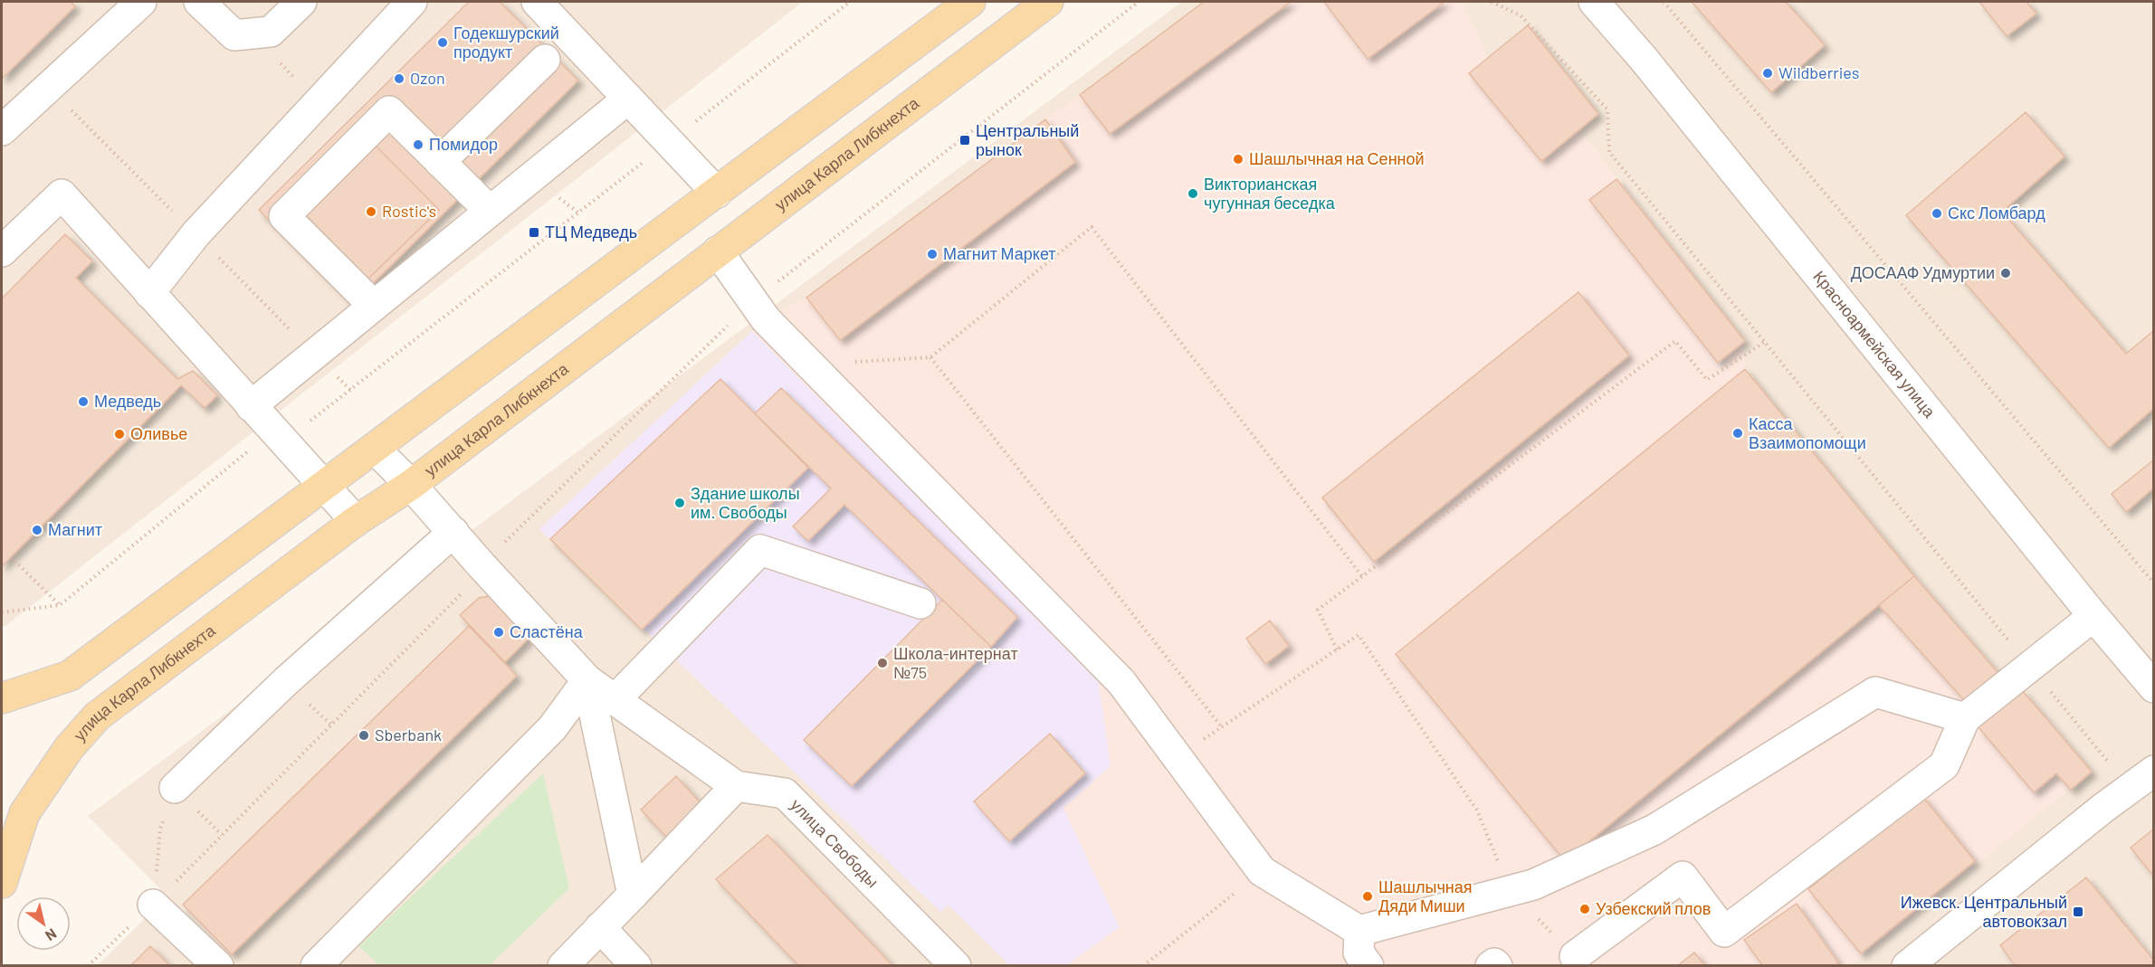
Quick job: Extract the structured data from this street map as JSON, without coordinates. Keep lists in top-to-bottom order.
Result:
{
  "streets": {
    "main road": ["улица Карла Либкнехта"],
    "street": ["Красноармейская улица", "улица Свободы"]
  },
  "crossings": [
    ["улица Карла Либкнехта", "улица Свободы"]
  ],
  "places": {
    "other": [
      "Годекшурский продукт",
      "Wildberries",
      "Ozon",
      "Помидор",
      "Шашлычная на Сенной",
      "Викторианская чугунная беседка",
      "Rostic's",
      "Скс Ломбард",
      "Магнит Маркет",
      "ДОСААФ Удмуртии",
      "Медведь",
      "Касса Взаимопомощи",
      "Оливье",
      "Здание школы им. Свободы",
      "Магнит",
      "Сластёна",
      "Школа-интернат №75",
      "Sberbank",
      "Шашлычная Дяди Миши",
      "Узбекский плов"
    ],
    "transit": ["Центральный рынок", "ТЦ Медведь", "Ижевск. Центральный автовокзал"]
  },
  "north": "bottom right"
}
